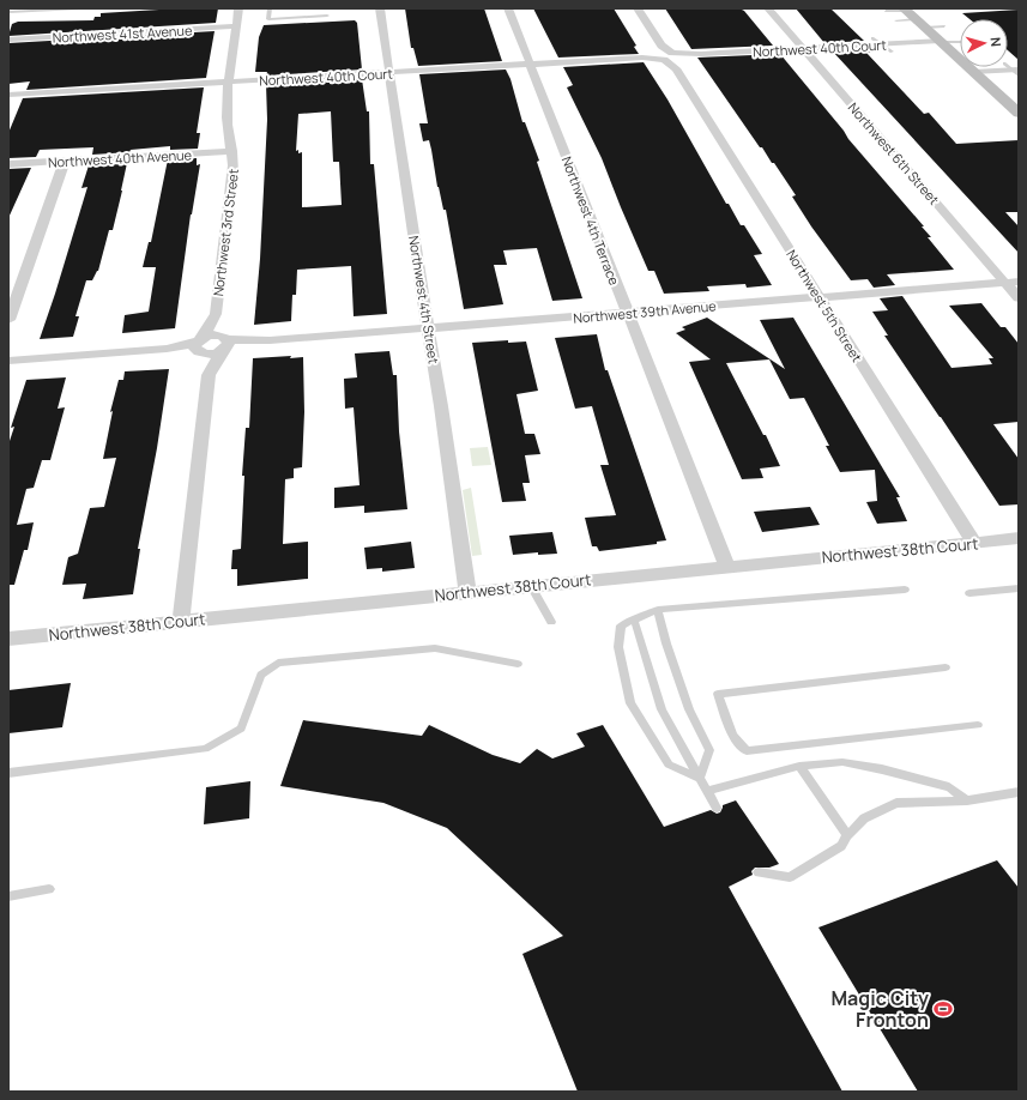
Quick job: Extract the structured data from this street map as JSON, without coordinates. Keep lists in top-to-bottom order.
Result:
{
  "streets": {
    "street": [
      "Northwest 41st Avenue",
      "Northwest 40th Court",
      "Northwest 6th Street",
      "Northwest 40th Avenue",
      "Northwest 4th Terrace",
      "Northwest 3rd Street",
      "Northwest 4th Street",
      "Northwest 5th Street",
      "Northwest 39th Avenue",
      "Northwest 38th Court"
    ]
  },
  "crossings": [
    ["Northwest 41st Avenue", "Northwest 3rd Street"],
    ["Northwest 40th Court", "Northwest 6th Street"],
    ["Northwest 40th Court", "Northwest 4th Terrace"],
    ["Northwest 40th Court", "Northwest 3rd Street"],
    ["Northwest 40th Court", "Northwest 4th Street"],
    ["Northwest 40th Court", "Northwest 5th Street"],
    ["Northwest 6th Street", "Northwest 39th Avenue"],
    ["Northwest 40th Avenue", "Northwest 3rd Street"],
    ["Northwest 4th Terrace", "Northwest 39th Avenue"],
    ["Northwest 4th Terrace", "Northwest 38th Court"],
    ["Northwest 3rd Street", "Northwest 39th Avenue"],
    ["Northwest 4th Street", "Northwest 39th Avenue"],
    ["Northwest 4th Street", "Northwest 38th Court"],
    ["Northwest 5th Street", "Northwest 39th Avenue"],
    ["Northwest 5th Street", "Northwest 38th Court"]
  ],
  "places": {
    "sports": ["Magic City Fronton"]
  },
  "north": "right"
}
